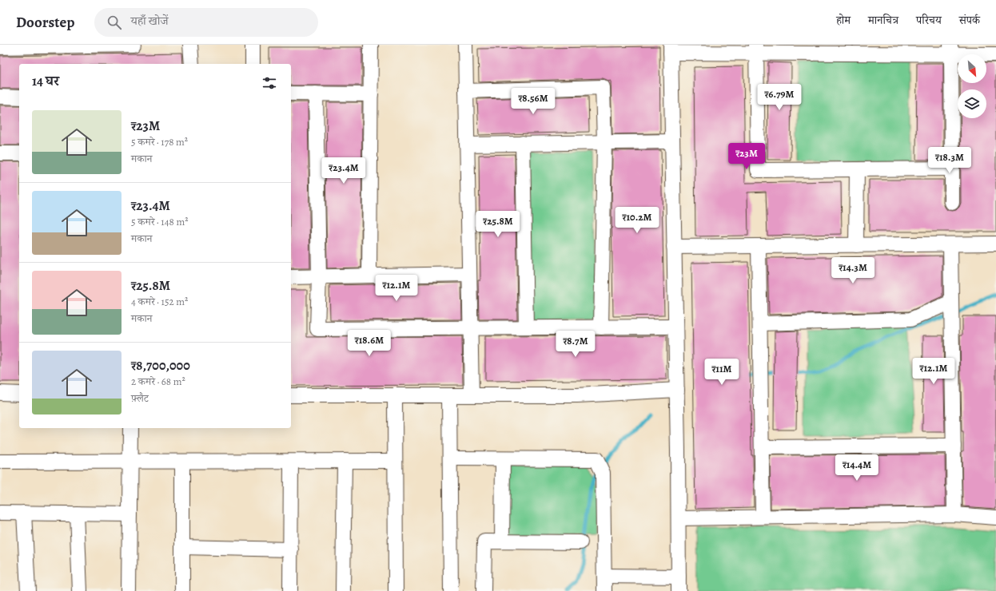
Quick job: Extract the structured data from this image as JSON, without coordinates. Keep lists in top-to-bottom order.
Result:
{
  "north": "bottom right",
  "page": {
    "header": "Doorstep",
    "search": "यहाँ खोजें",
    "nav": [
      "होम",
      "मानचित्र",
      "परिचय",
      "संपर्क"
    ],
    "heading": "14 घर",
    "price": [
      "₹6.79M",
      "₹8.56M",
      "₹23M",
      "₹18.3M",
      "₹23.4M",
      "₹10.2M",
      "₹25.8M",
      "₹14.3M",
      "₹12.1M",
      "₹18.6M",
      "₹8.7M",
      "₹12.1M",
      "₹11M",
      "₹14.4M"
    ],
    "list": [
      {
        "name": "₹23M",
        "note": "5 कमरे · 178 m² · मकान"
      },
      {
        "name": "₹23.4M",
        "note": "5 कमरे · 148 m² · मकान"
      },
      {
        "name": "₹25.8M",
        "note": "4 कमरे · 152 m² · मकान"
      },
      {
        "name": "₹8,700,000",
        "note": "2 कमरे · 68 m² · फ़्लैट"
      }
    ]
  }
}
